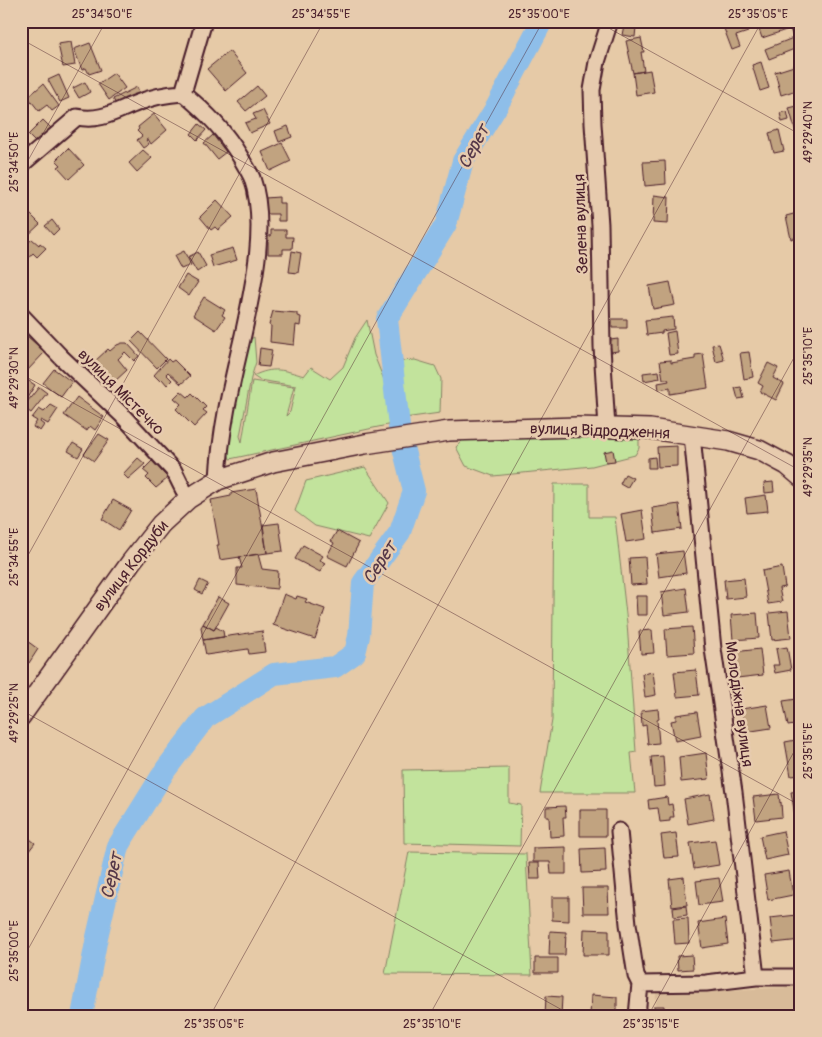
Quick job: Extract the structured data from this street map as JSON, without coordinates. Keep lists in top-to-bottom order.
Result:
{
  "streets": {
    "street": [
      "Зелена вулиця",
      "вулиця Містечко",
      "вулиця Відродження",
      "вулиця Кордуби",
      "Молодіжна вулиця"
    ]
  },
  "crossings": [
    ["Зелена вулиця", "вулиця Відродження"],
    ["вулиця Містечко", "вулиця Кордуби"],
    ["вулиця Відродження", "вулиця Кордуби"],
    ["вулиця Відродження", "Молодіжна вулиця"]
  ],
  "water": ["Серет"],
  "coordinates": [
    "25°34'50\"E",
    "25°34'55\"E",
    "25°35'00\"E",
    "25°35'05\"E",
    "49°29'40\"N",
    "25°35'10\"E",
    "49°29'30\"N",
    "49°29'35\"N",
    "49°29'25\"N",
    "25°35'15\"E"
  ]
}
